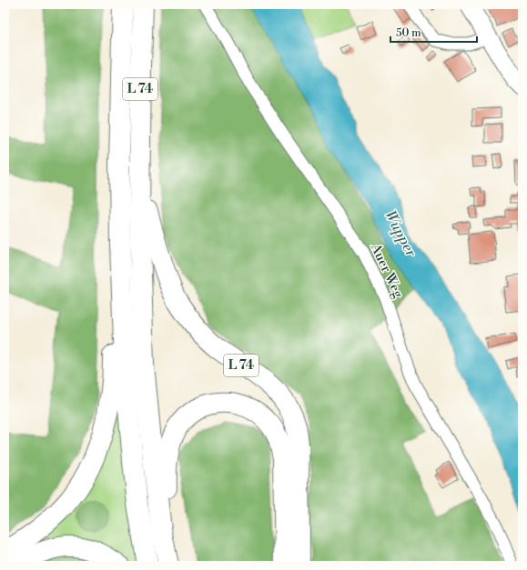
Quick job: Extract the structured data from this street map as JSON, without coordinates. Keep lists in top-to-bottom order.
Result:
{
  "streets": {
    "highway": ["L 74"],
    "street": ["Auer Weg"]
  },
  "water": ["Wupper"],
  "scale_bar": "50 m"
}
